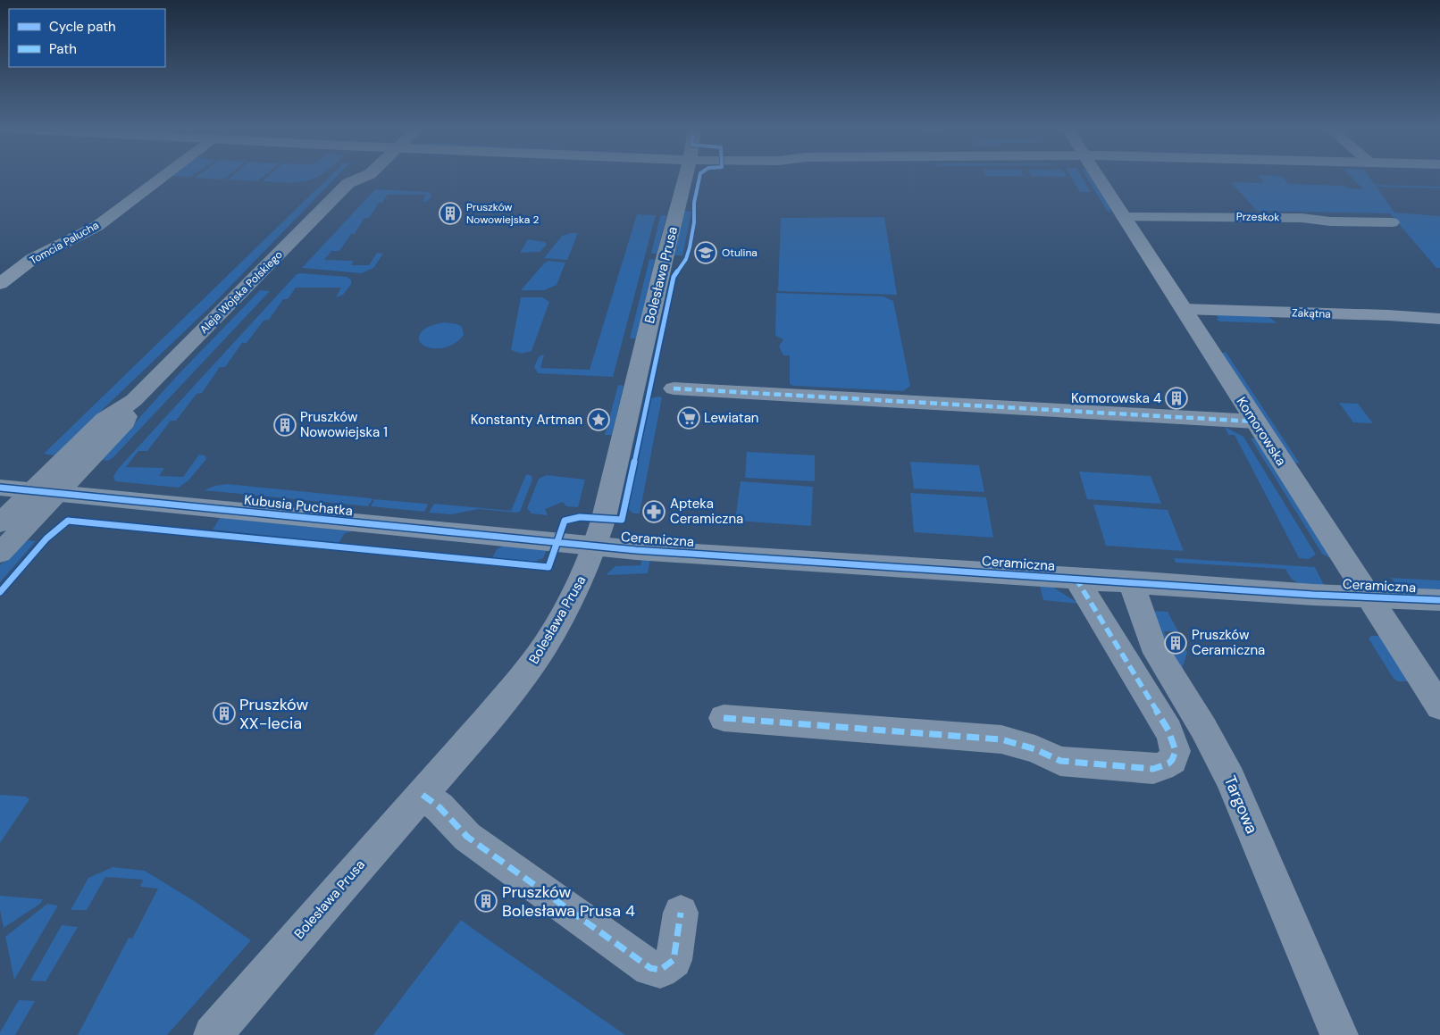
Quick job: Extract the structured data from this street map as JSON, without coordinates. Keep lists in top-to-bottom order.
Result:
{
  "streets": {
    "main road": ["Aleja Wojska Polskiego"],
    "street": [
      "Przeskok",
      "Tomcia Palucha",
      "Bolesława Prusa",
      "Zakątna",
      "Komorowska",
      "Kubusia Puchatka",
      "Ceramiczna",
      "Targowa"
    ]
  },
  "crossings": [
    ["Przeskok", "Komorowska"],
    ["Bolesława Prusa", "Kubusia Puchatka"],
    ["Bolesława Prusa", "Ceramiczna"],
    ["Aleja Wojska Polskiego", "Kubusia Puchatka"],
    ["Zakątna", "Komorowska"],
    ["Komorowska", "Ceramiczna"],
    ["Kubusia Puchatka", "Ceramiczna"],
    ["Ceramiczna", "Targowa"]
  ],
  "places": {
    "building": [
      "Pruszków Nowowiejska 2",
      "Komorowska 4",
      "Pruszków Nowowiejska 1",
      "Pruszków Ceramiczna",
      "Pruszków XX-lecia",
      "Pruszków Bolesława Prusa 4"
    ],
    "school or university": ["Otulina"],
    "supermarket": ["Lewiatan"],
    "place": ["Konstanty Artman"],
    "pharmacy": ["Apteka Ceramiczna"]
  },
  "legend": ["Cycle path", "Path"]
}
